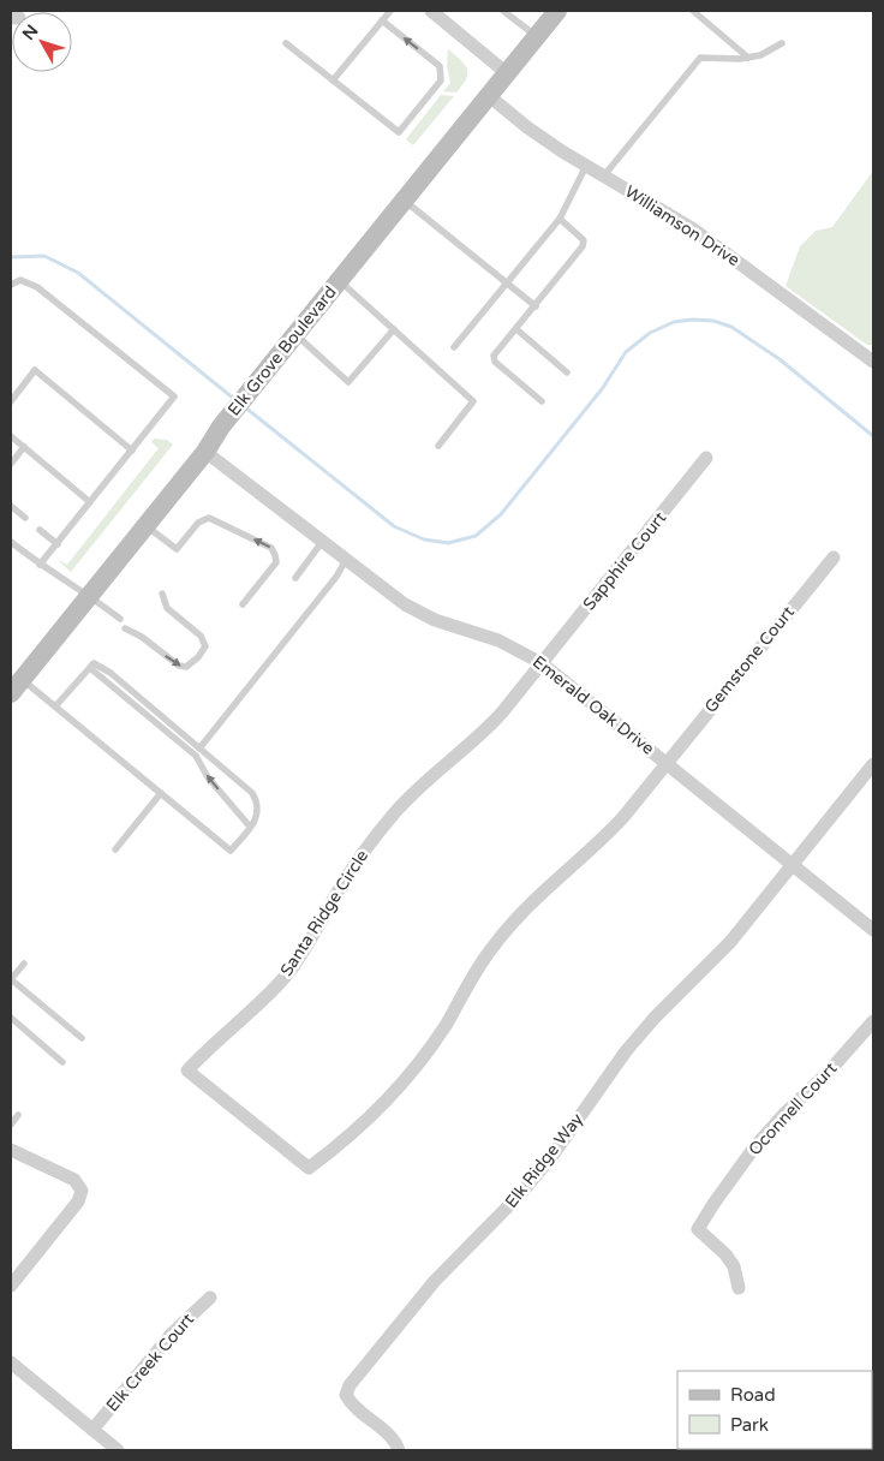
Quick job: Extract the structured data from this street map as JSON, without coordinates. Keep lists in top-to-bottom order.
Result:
{
  "streets": {
    "main road": ["Elk Grove Boulevard"],
    "street": [
      "Williamson Drive",
      "Sapphire Court",
      "Gemstone Court",
      "Emerald Oak Drive",
      "Santa Ridge Circle",
      "Oconnell Court",
      "Elk Ridge Way",
      "Elk Creek Court"
    ]
  },
  "crossings": [
    ["Williamson Drive", "Elk Grove Boulevard"],
    ["Elk Grove Boulevard", "Emerald Oak Drive"],
    ["Sapphire Court", "Emerald Oak Drive"],
    ["Sapphire Court", "Santa Ridge Circle"],
    ["Gemstone Court", "Emerald Oak Drive"],
    ["Gemstone Court", "Santa Ridge Circle"],
    ["Emerald Oak Drive", "Santa Ridge Circle"],
    ["Emerald Oak Drive", "Elk Ridge Way"]
  ],
  "legend": ["Road", "Park"],
  "north": "top left"
}
